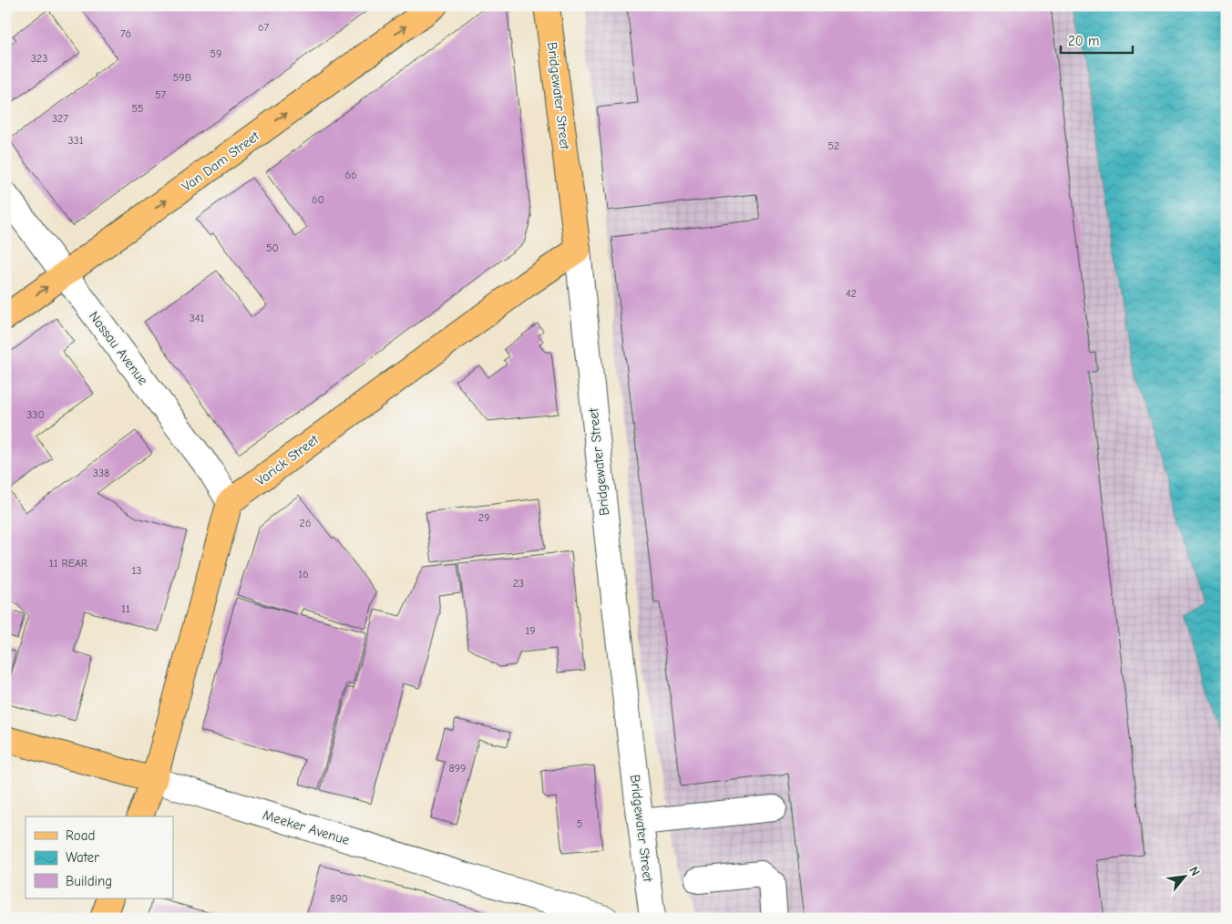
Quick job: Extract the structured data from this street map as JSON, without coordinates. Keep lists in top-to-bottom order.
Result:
{
  "streets": {
    "main road": [
      "Bridgewater Street",
      "Van Dam Street",
      "Varick Street",
      "Meeker Avenue"
    ],
    "street": ["Nassau Avenue"]
  },
  "crossings": [
    ["Bridgewater Street", "Varick Street"],
    ["Van Dam Street", "Nassau Avenue"],
    ["Nassau Avenue", "Varick Street"]
  ],
  "one_way": ["Van Dam Street"],
  "house_numbers": [
    "67",
    "76",
    "59",
    "323",
    "59B",
    "57",
    "55",
    "327",
    "331",
    "52",
    "66",
    "60",
    "50",
    "42",
    "341",
    "330",
    "338",
    "29",
    "26",
    "11 REAR",
    "13",
    "16",
    "23",
    "11",
    "19",
    "899",
    "5",
    "890"
  ],
  "legend": ["Road", "Water", "Building"],
  "scale_bar": "20 m",
  "north": "top right"
}
